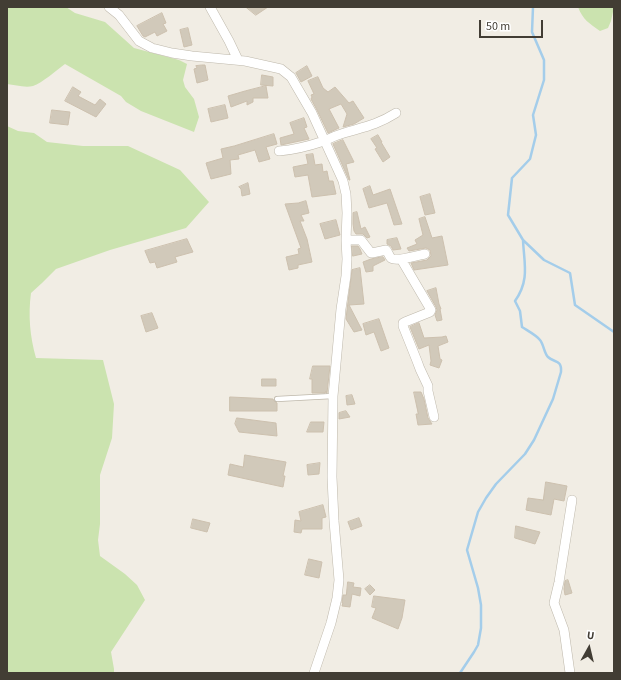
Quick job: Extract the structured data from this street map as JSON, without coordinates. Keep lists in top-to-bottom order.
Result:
{
  "scale_bar": "50 m",
  "north": "top"
}
